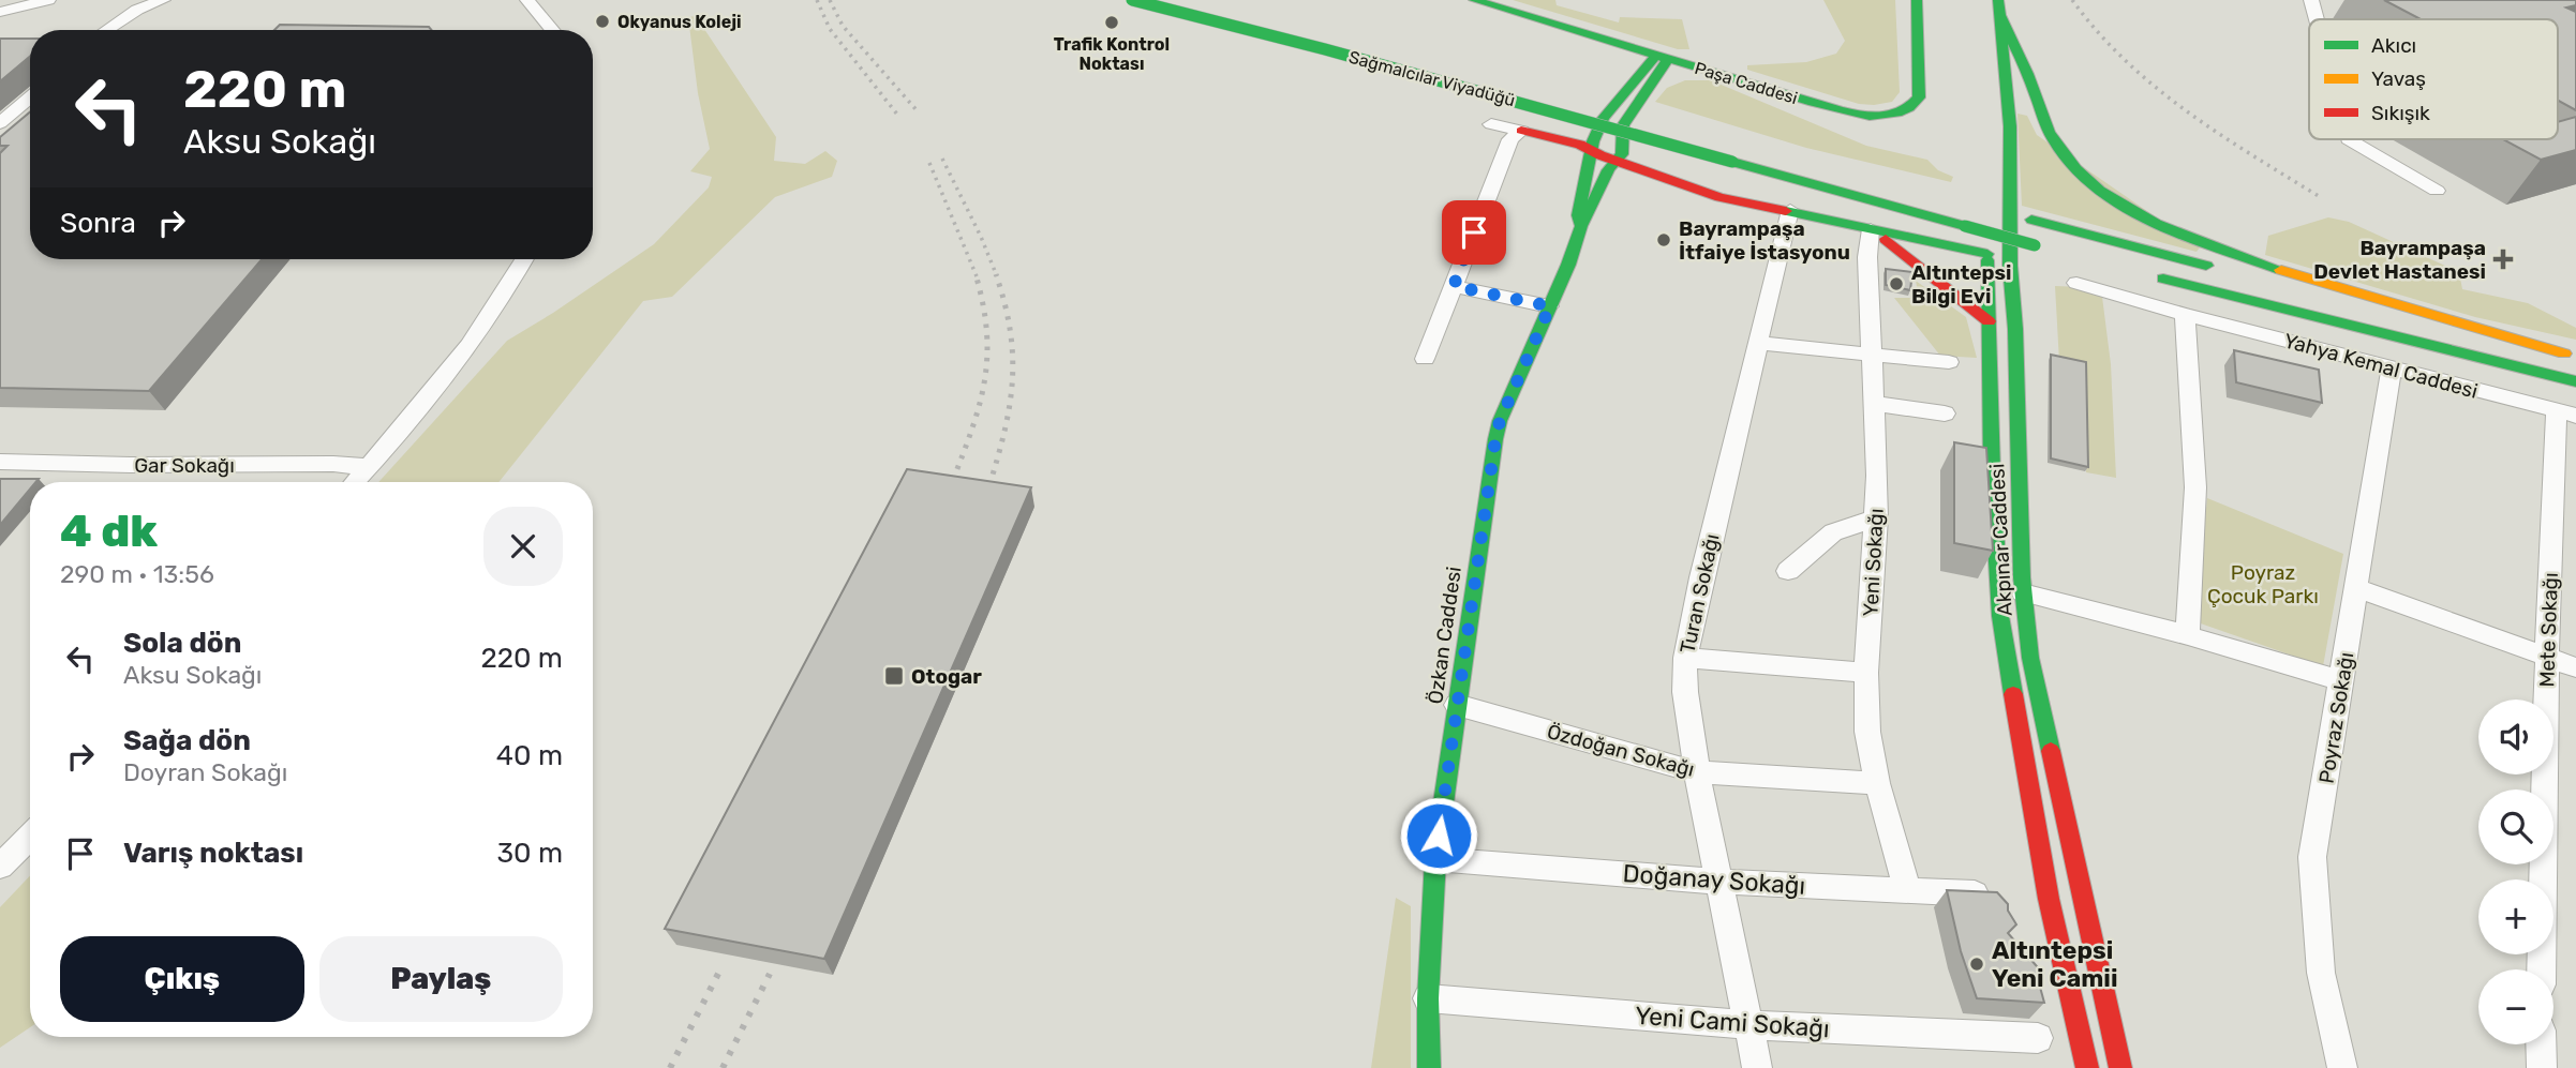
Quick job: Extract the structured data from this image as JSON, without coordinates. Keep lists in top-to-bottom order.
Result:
{
  "streets": {
    "main road": [
      "Sağmalcılar Viyadüğü",
      "Paşa Caddesi",
      "Akpınar Caddesi",
      "Özkan Caddesi"
    ],
    "street": [
      "Yahya Kemal Caddesi",
      "Gar Sokağı",
      "Yeni Sokağı",
      "Turan Sokağı",
      "Mete Sokağı",
      "Poyraz Sokağı",
      "Özdoğan Sokağı",
      "Doğanay Sokağı",
      "Yeni Cami Sokağı"
    ]
  },
  "crossings": [
    ["Yahya Kemal Caddesi", "Mete Sokağı"],
    ["Yahya Kemal Caddesi", "Poyraz Sokağı"],
    ["Yeni Sokağı", "Özdoğan Sokağı"],
    ["Yeni Sokağı", "Doğanay Sokağı"],
    ["Turan Sokağı", "Özdoğan Sokağı"],
    ["Turan Sokağı", "Doğanay Sokağı"],
    ["Turan Sokağı", "Yeni Cami Sokağı"],
    ["Özkan Caddesi", "Özdoğan Sokağı"],
    ["Özkan Caddesi", "Doğanay Sokağı"],
    ["Özkan Caddesi", "Yeni Cami Sokağı"]
  ],
  "parks": ["Poyraz Çocuk Parkı"],
  "places": {
    "other": [
      "Okyanus Koleji",
      "Trafik Kontrol Noktası",
      "Bayrampaşa İtfaiye İstasyonu",
      "Altıntepsi Bilgi Evi",
      "Altıntepsi Yeni Camii"
    ],
    "health": ["Bayrampaşa Devlet Hastanesi"],
    "transit": ["Otogar"]
  },
  "legend": ["Akıcı", "Yavaş", "Sıkışık"],
  "page": {
    "turn": ["220 m", "Aksu Sokağı"],
    "then": "Sonra",
    "heading": ["4 dk", "290 m · 13:56"],
    "list": [
      {
        "name": "Sola dön",
        "note": "Aksu Sokağı",
        "value": "220 m"
      },
      {
        "name": "Sağa dön",
        "note": "Doyran Sokağı",
        "value": "40 m"
      },
      {
        "name": "Varış noktası",
        "value": "30 m"
      }
    ],
    "map_buttons": ["+", "−"],
    "buttons": ["Çıkış", "Paylaş"]
  }
}
